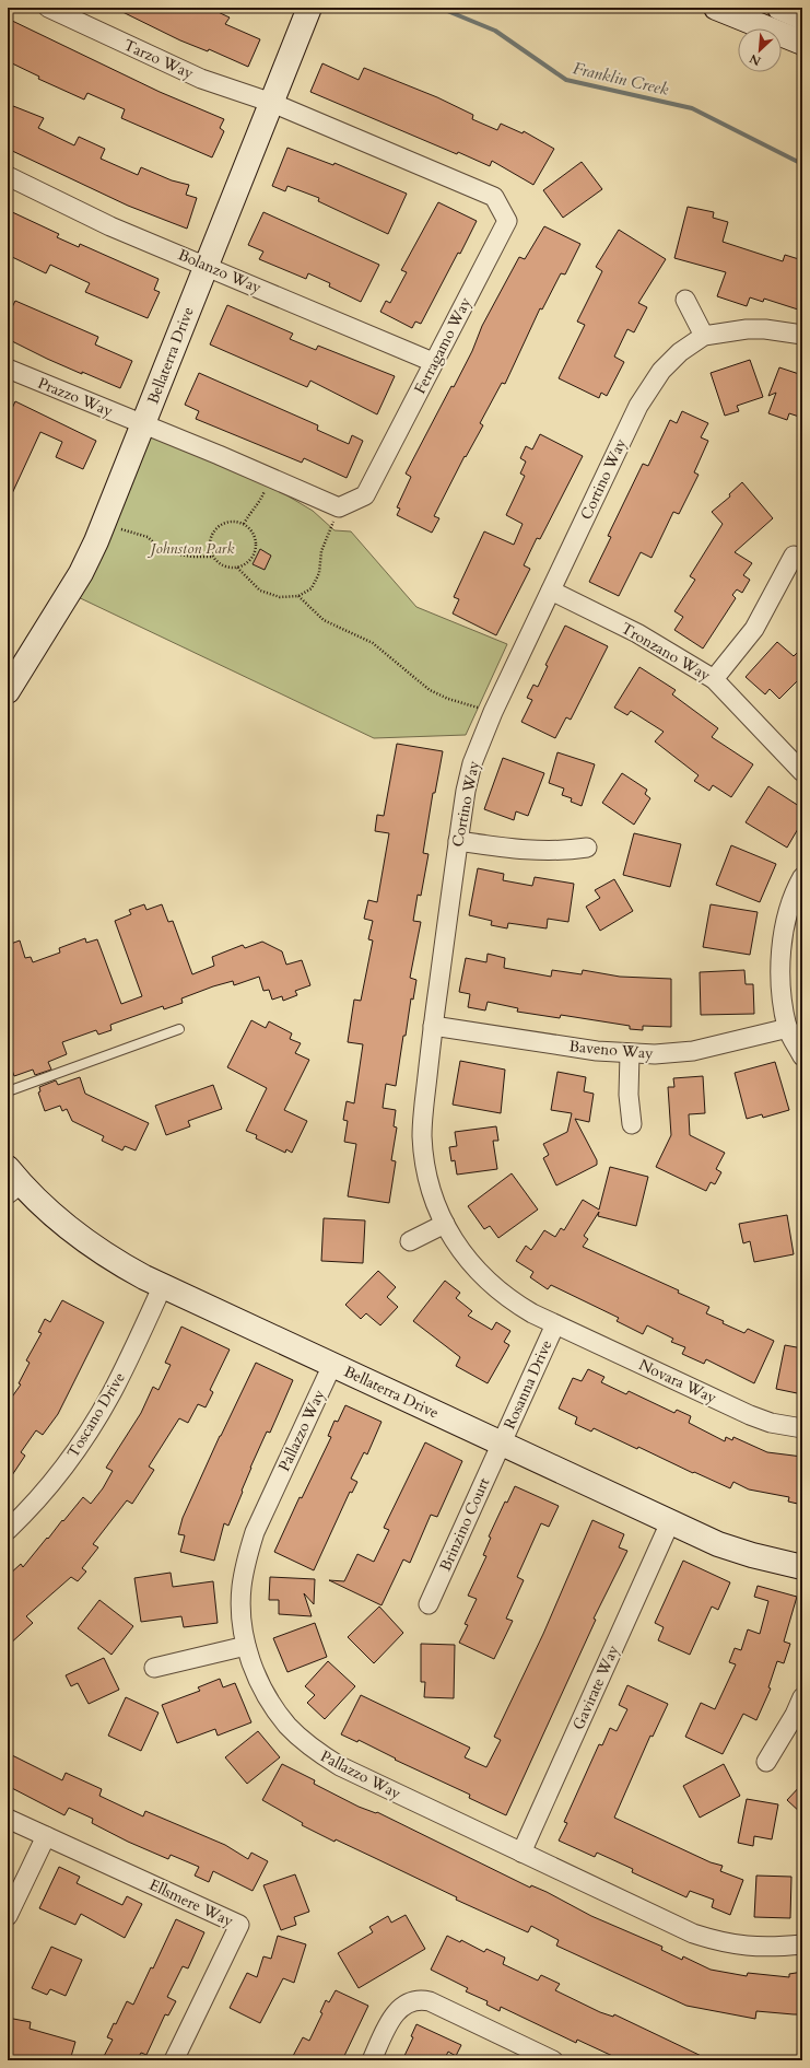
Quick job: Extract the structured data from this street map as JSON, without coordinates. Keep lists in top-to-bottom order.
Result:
{
  "streets": {
    "street": [
      "Tarzo Way",
      "Bolanzo Way",
      "Ferragamo Way",
      "Bellaterra Drive",
      "Prazzo Way",
      "Cortino Way",
      "Tronzano Way",
      "Baveno Way",
      "Novara Way",
      "Rosanna Drive",
      "Toscano Drive",
      "Pallazzo Way",
      "Brinzino Court",
      "Gavirate Way",
      "Ellsmere Way"
    ]
  },
  "crossings": [
    ["Tarzo Way", "Ferragamo Way"],
    ["Tarzo Way", "Bellaterra Drive"],
    ["Bolanzo Way", "Ferragamo Way"],
    ["Bolanzo Way", "Bellaterra Drive"],
    ["Ferragamo Way", "Bellaterra Drive"],
    ["Bellaterra Drive", "Prazzo Way"],
    ["Bellaterra Drive", "Rosanna Drive"],
    ["Bellaterra Drive", "Toscano Drive"],
    ["Bellaterra Drive", "Pallazzo Way"],
    ["Bellaterra Drive", "Brinzino Court"],
    ["Bellaterra Drive", "Gavirate Way"],
    ["Cortino Way", "Tronzano Way"],
    ["Cortino Way", "Baveno Way"],
    ["Cortino Way", "Novara Way"],
    ["Cortino Way", "Rosanna Drive"],
    ["Novara Way", "Rosanna Drive"],
    ["Rosanna Drive", "Brinzino Court"],
    ["Pallazzo Way", "Gavirate Way"]
  ],
  "water": ["Franklin Creek"],
  "parks": ["Johnston Park"],
  "north": "bottom left"
}
